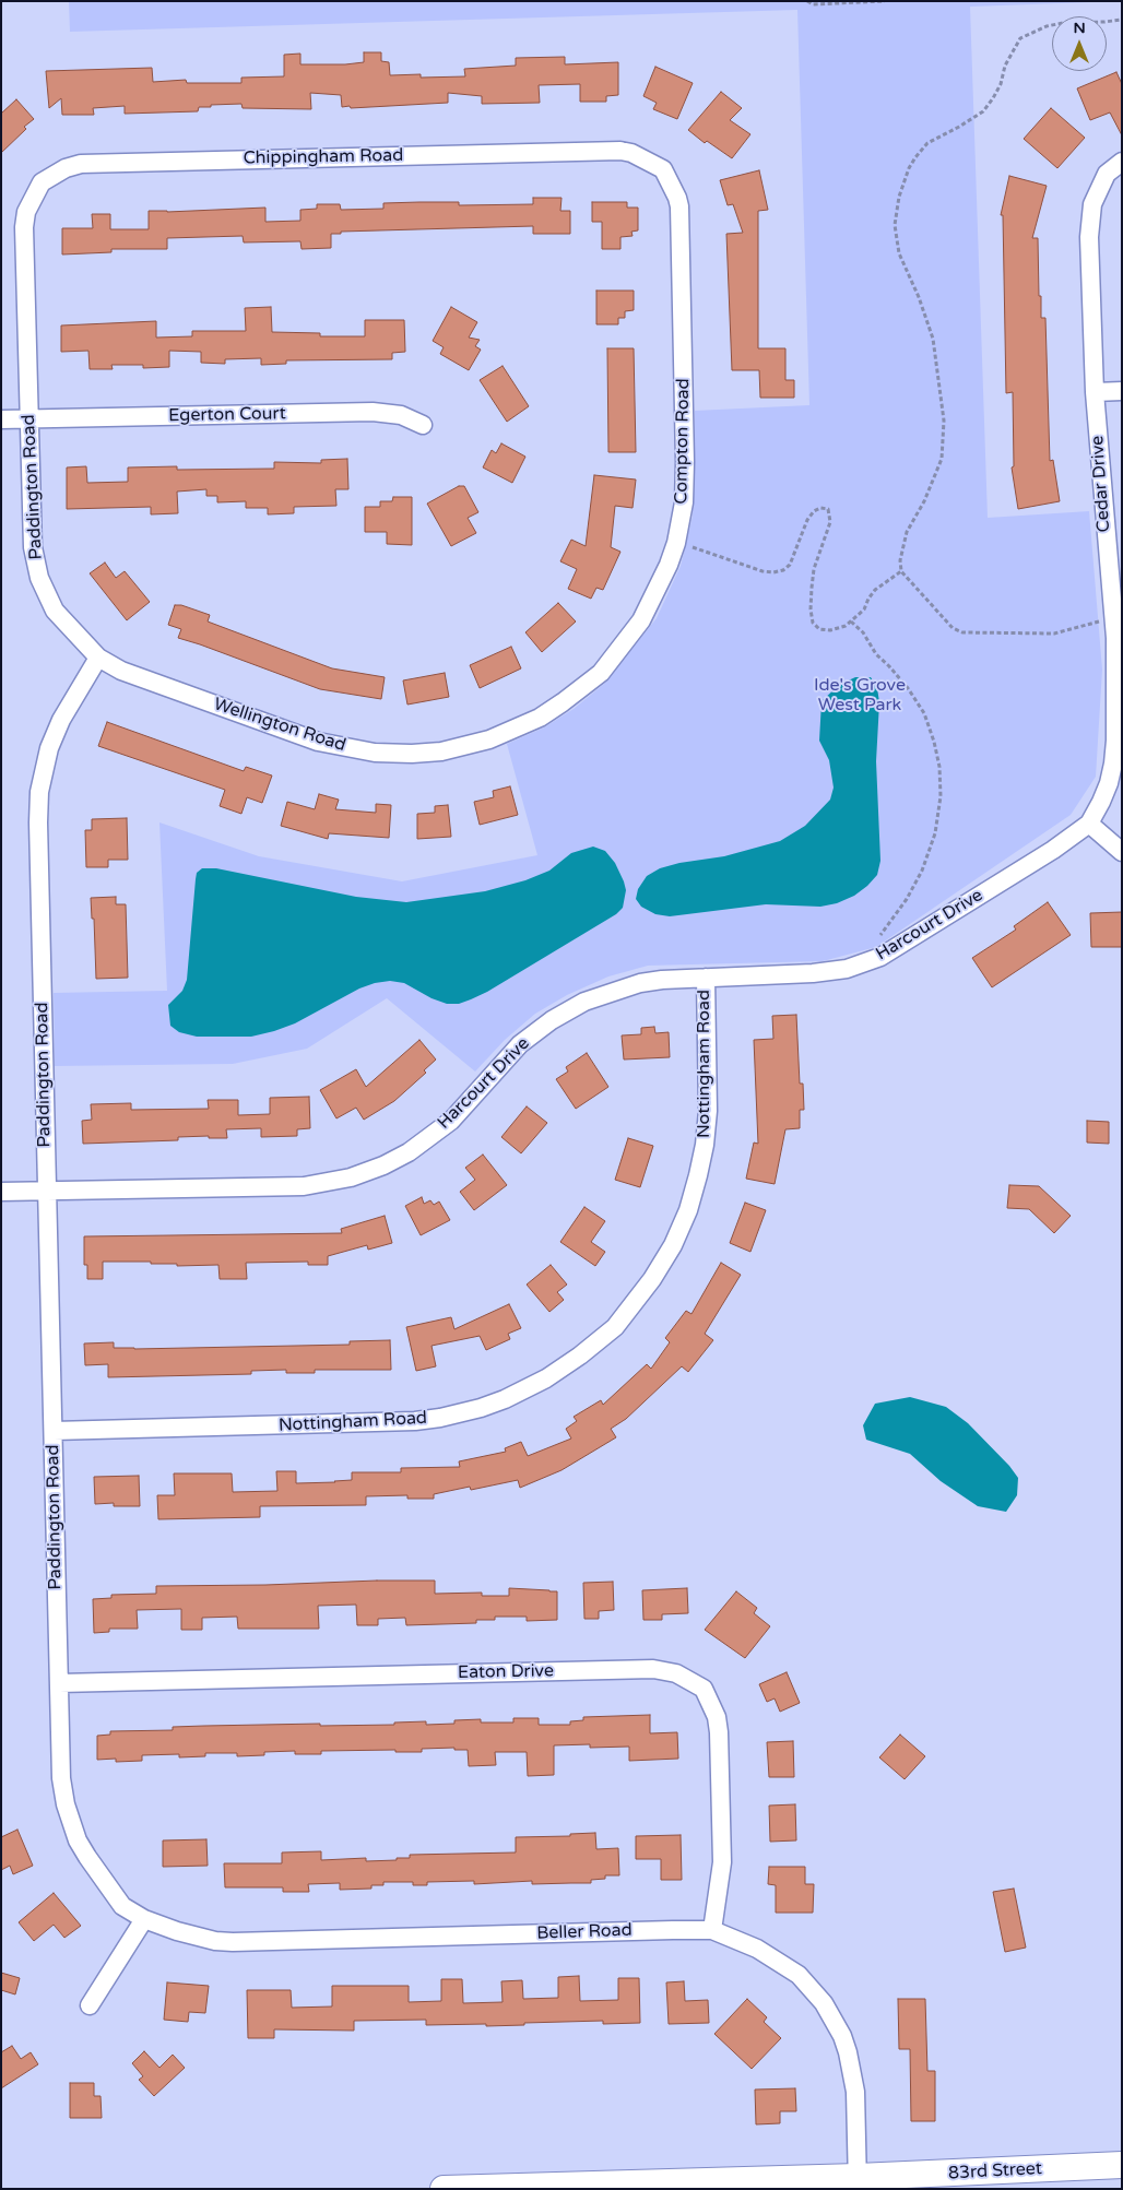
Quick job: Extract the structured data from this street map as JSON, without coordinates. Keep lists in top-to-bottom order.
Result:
{
  "streets": {
    "main road": ["83rd Street"],
    "street": [
      "Chippingham Road",
      "Egerton Court",
      "Compton Road",
      "Cedar Drive",
      "Paddington Road",
      "Wellington Road",
      "Harcourt Drive",
      "Nottingham Road",
      "Eaton Drive",
      "Beller Road"
    ]
  },
  "crossings": [
    ["Chippingham Road", "Compton Road"],
    ["Chippingham Road", "Paddington Road"],
    ["Egerton Court", "Paddington Road"],
    ["Compton Road", "Wellington Road"],
    ["Cedar Drive", "Harcourt Drive"],
    ["Paddington Road", "Wellington Road"],
    ["Paddington Road", "Harcourt Drive"],
    ["Paddington Road", "Nottingham Road"],
    ["Paddington Road", "Eaton Drive"],
    ["Paddington Road", "Beller Road"],
    ["Harcourt Drive", "Nottingham Road"],
    ["Eaton Drive", "Beller Road"],
    ["Beller Road", "83rd Street"]
  ],
  "parks": ["Ide's Grove West Park"],
  "north": "top"
}
